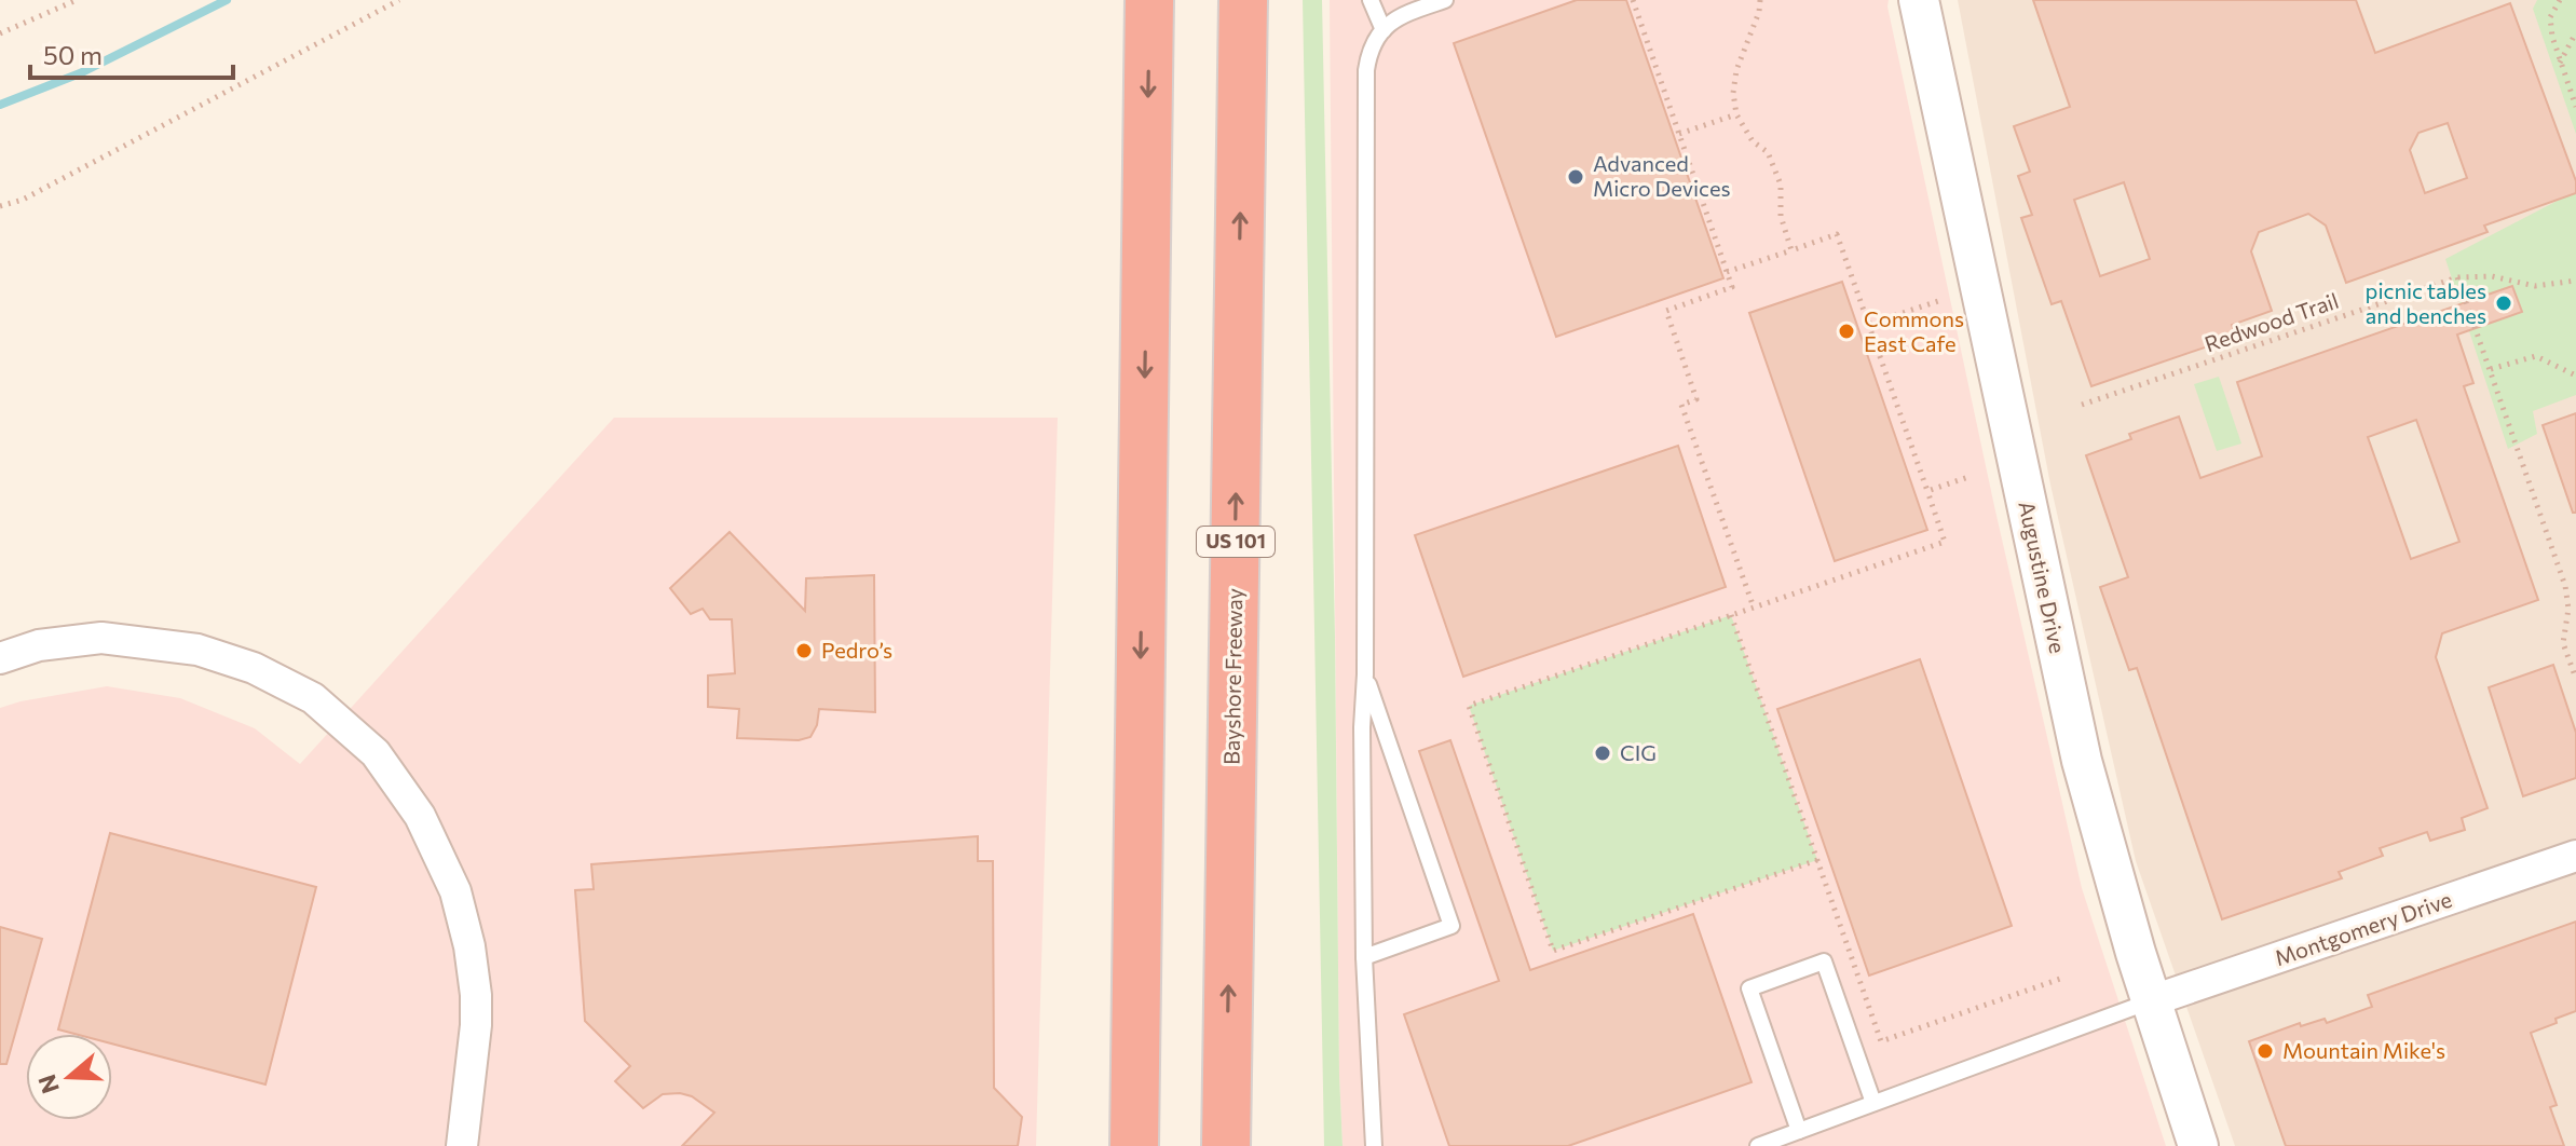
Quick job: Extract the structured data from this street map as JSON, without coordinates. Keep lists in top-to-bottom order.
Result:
{
  "streets": {
    "highway": ["US 101", "Bayshore Freeway"],
    "street": ["Augustine Drive", "Montgomery Drive"],
    "path": ["Redwood Trail"]
  },
  "crossings": [
    ["Augustine Drive", "Montgomery Drive"]
  ],
  "places": [
    "Advanced Micro Devices",
    "picnic tables and benches",
    "Commons East Cafe",
    "Pedro’s",
    "CIG",
    "Mountain Mike's"
  ],
  "scale_bar": "50 m",
  "north": "left"
}
